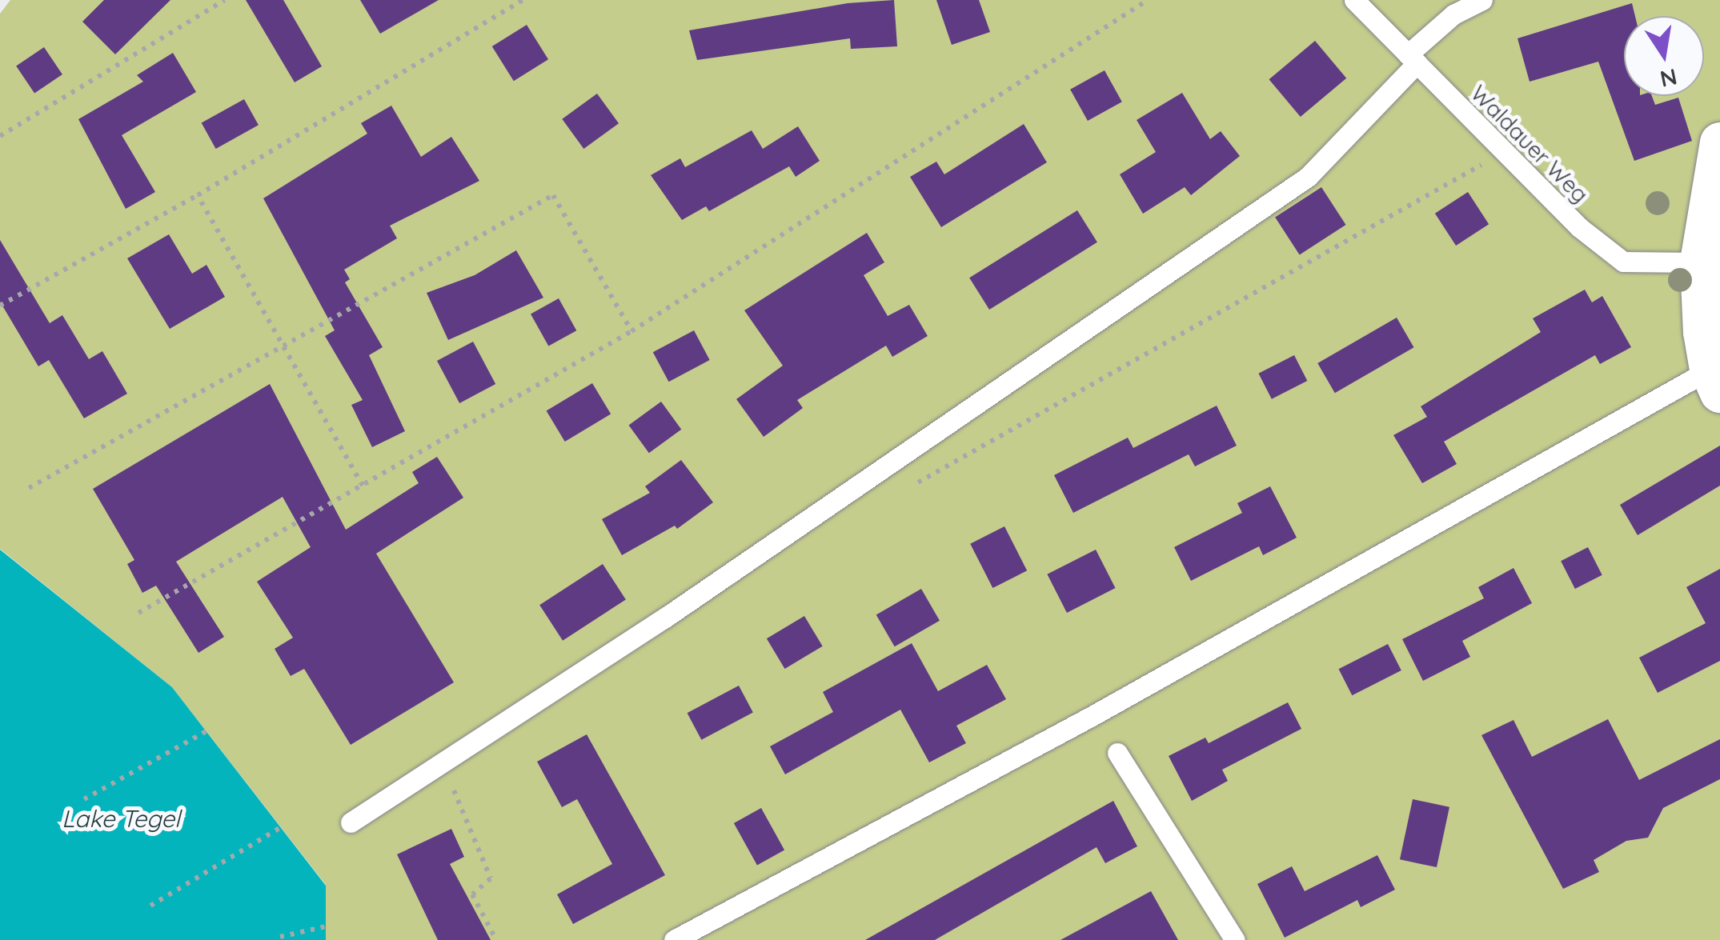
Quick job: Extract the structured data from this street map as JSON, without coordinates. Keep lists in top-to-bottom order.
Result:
{
  "streets": {
    "lane": ["Waldauer Weg"]
  },
  "water": ["Lake Tegel"],
  "north": "bottom"
}
